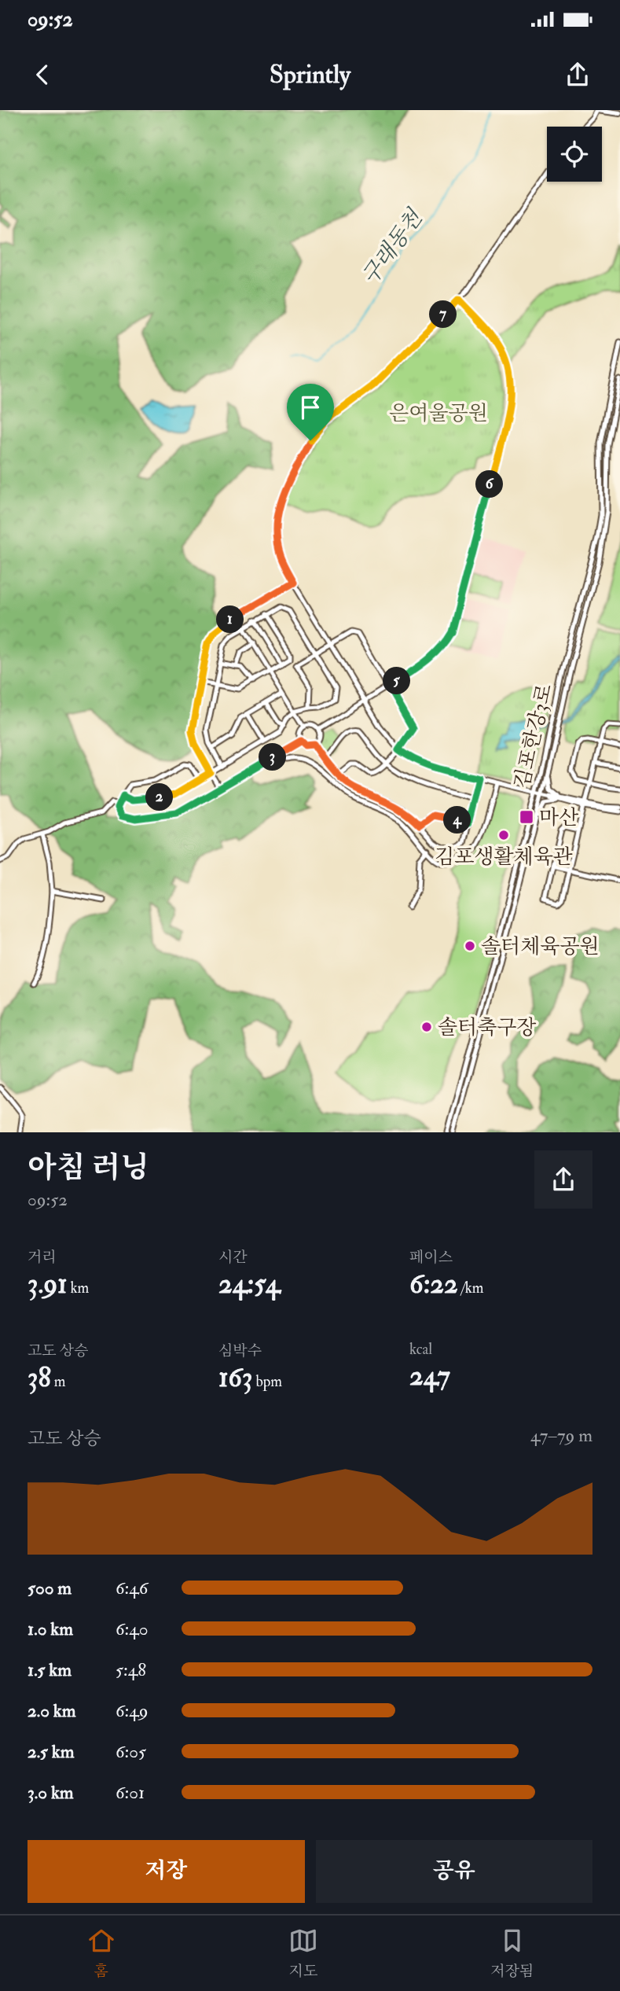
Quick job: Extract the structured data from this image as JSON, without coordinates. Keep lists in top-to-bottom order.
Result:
{
  "streets": {
    "street": ["김포한강3로"]
  },
  "water": ["구래동천"],
  "parks": ["은여울공원"],
  "places": {
    "transit": ["마산"],
    "other": ["김포생활체육관", "솔터체육공원", "솔터축구장"]
  },
  "page": {
    "status": "09:52",
    "header": "Sprintly",
    "pins": [
      "7",
      "6",
      "1",
      "5",
      "3",
      "2",
      "4"
    ],
    "heading": ["아침 러닝", "09:52"],
    "stats": [
      ["거리", "3.91 km"],
      ["시간", "24:54"],
      ["페이스", "6:22 /km"],
      ["고도 상승", "38 m"],
      ["심박수", "163 bpm"],
      ["kcal", "247"]
    ],
    "chart": ["고도 상승", "47–79 m"],
    "list": [
      {
        "name": "500 m",
        "note": "6:46"
      },
      {
        "name": "1.0 km",
        "note": "6:40"
      },
      {
        "name": "1.5 km",
        "note": "5:48"
      },
      {
        "name": "2.0 km",
        "note": "6:49"
      },
      {
        "name": "2.5 km",
        "note": "6:05"
      },
      {
        "name": "3.0 km",
        "note": "6:01"
      }
    ],
    "buttons": ["저장", "공유"],
    "tabs": ["홈", "지도", "저장됨"]
  }
}
